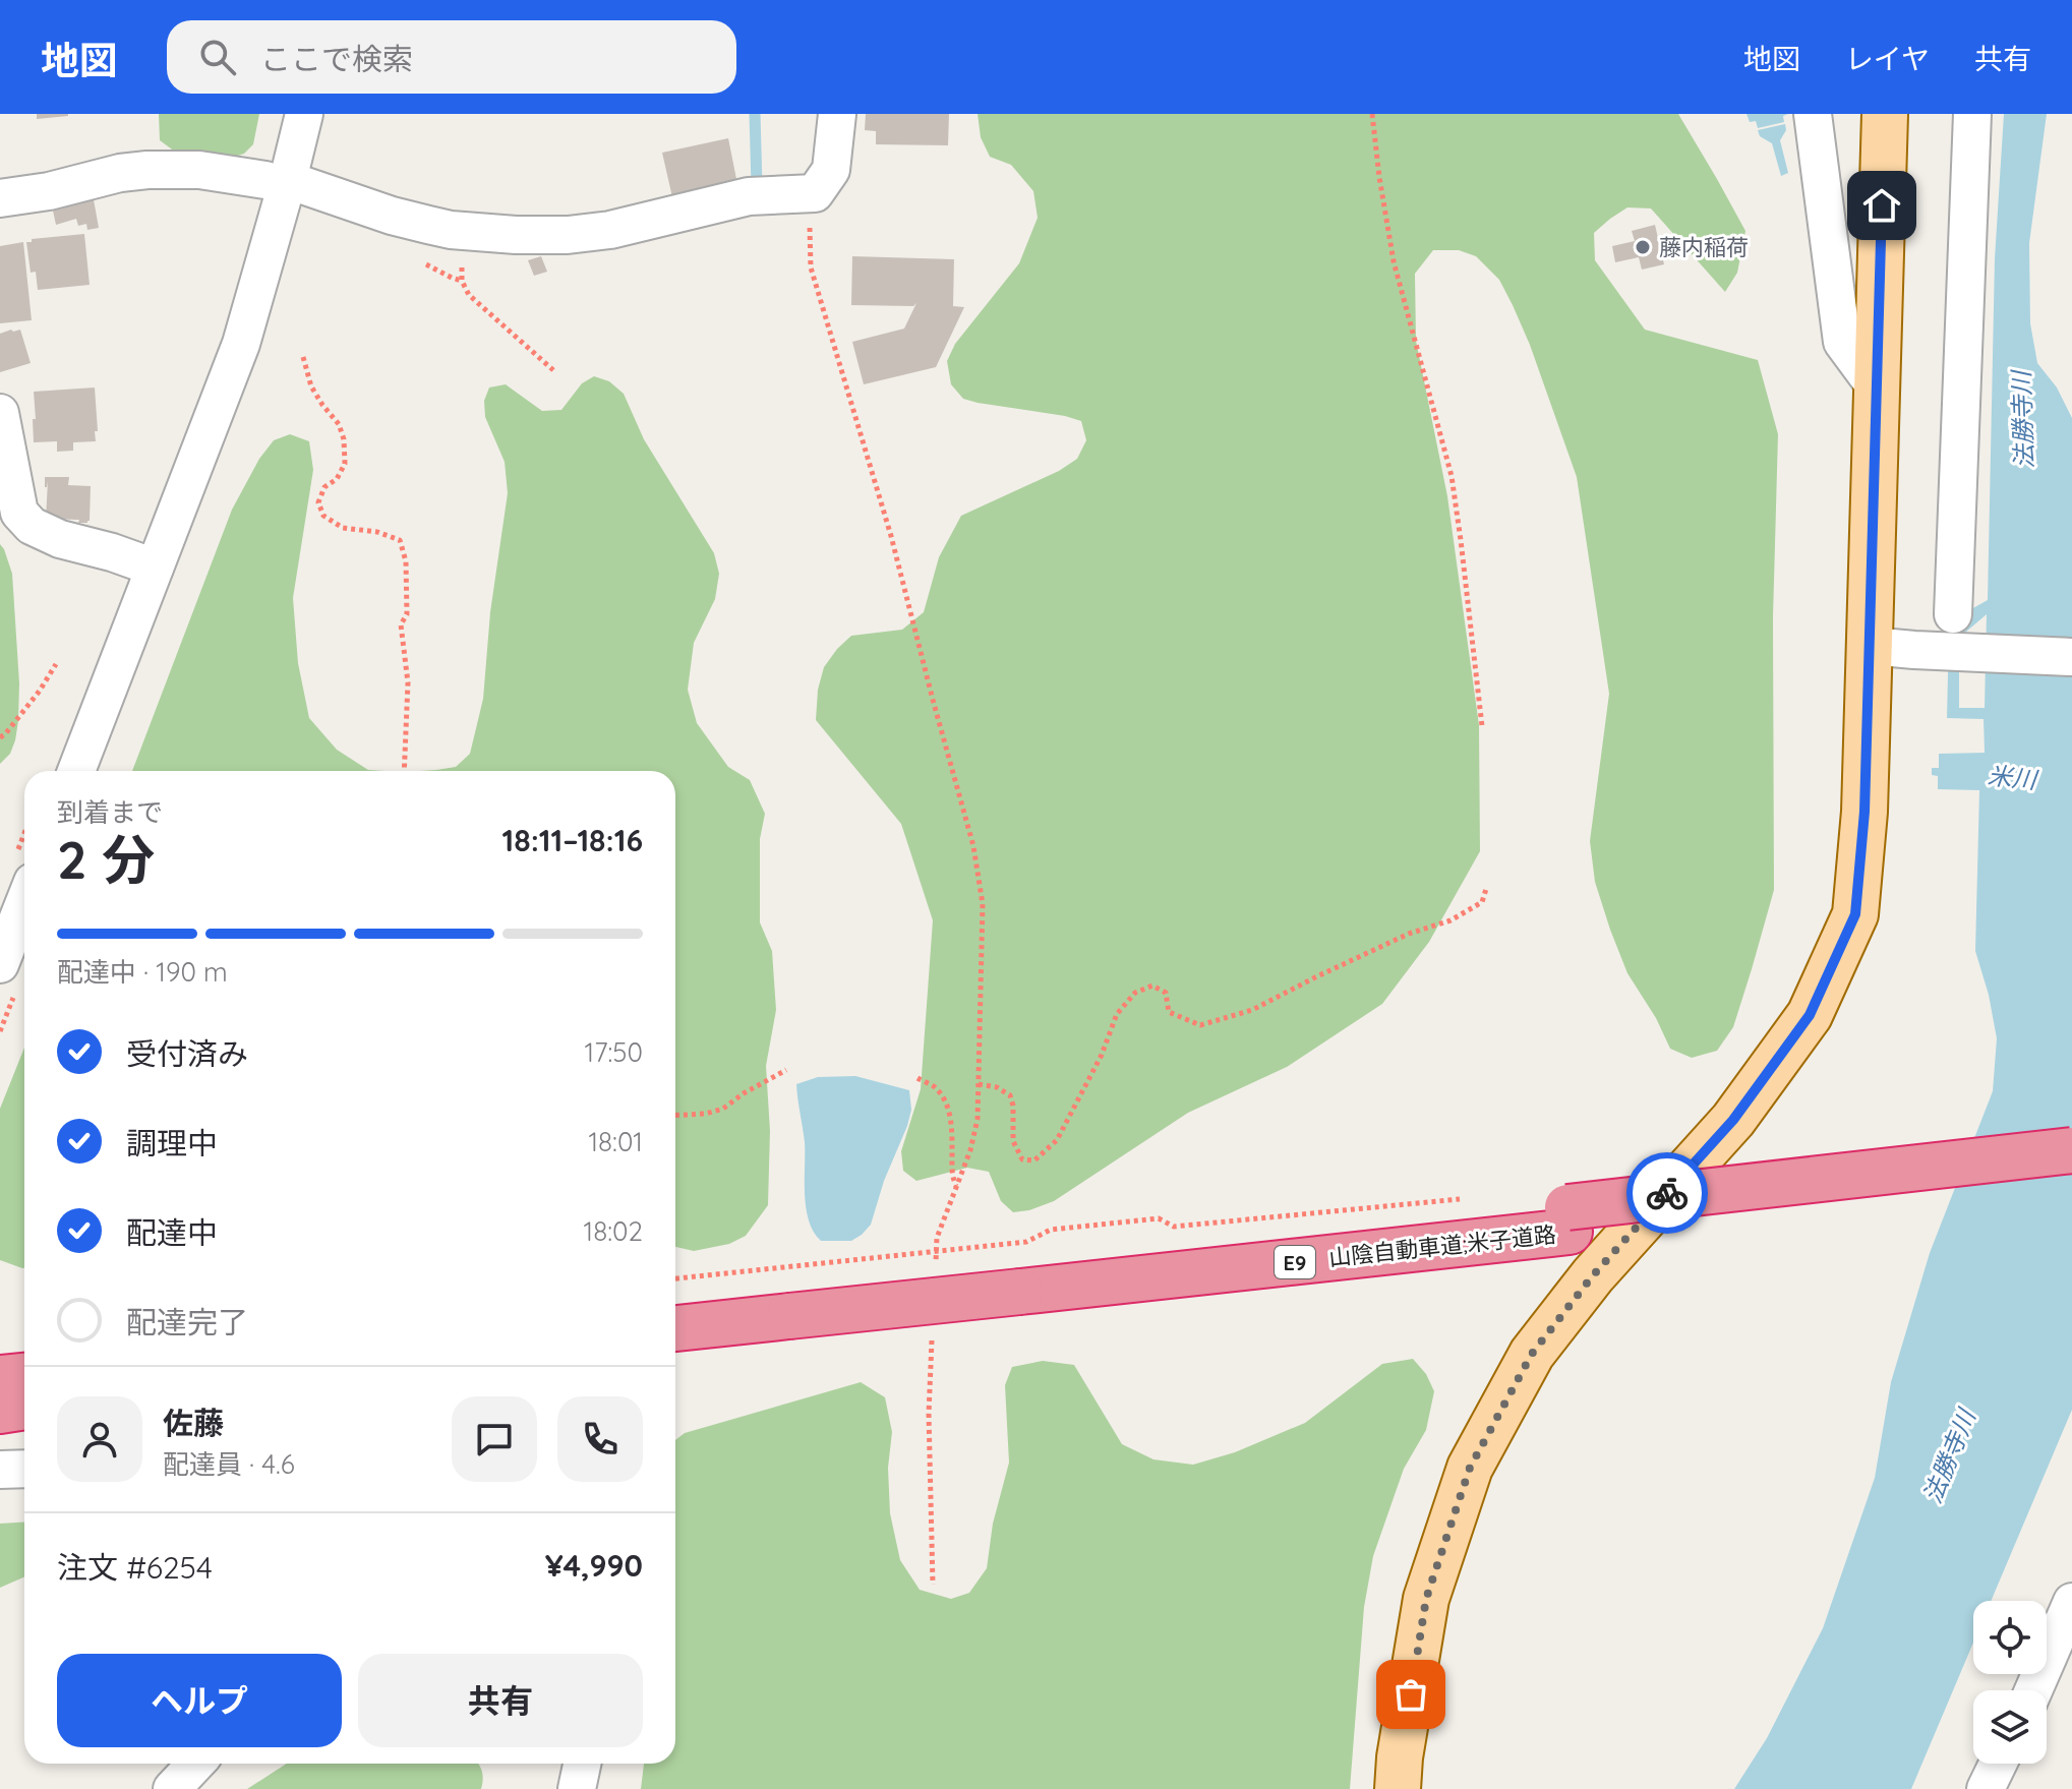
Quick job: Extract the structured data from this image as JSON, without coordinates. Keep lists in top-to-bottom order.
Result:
{
  "streets": {
    "highway": ["山陰自動車道;米子道路", "E9"]
  },
  "water": ["法勝寺川", "米川"],
  "places": ["藤内稲荷"],
  "page": {
    "header": "地図",
    "search": "ここで検索",
    "nav": ["地図", "レイヤ", "共有"],
    "heading": ["2 分", "到着まで", "18:11–18:16"],
    "panel": [
      "佐藤",
      "配達員 · 4.6",
      "注文 #6254",
      "¥4,990"
    ],
    "bar": "配達中 · 190 m",
    "list": [
      ["受付済み", "17:50"],
      ["調理中", "18:01"],
      ["配達中", "18:02"],
      "配達完了"
    ],
    "buttons": ["ヘルプ", "共有"]
  }
}
